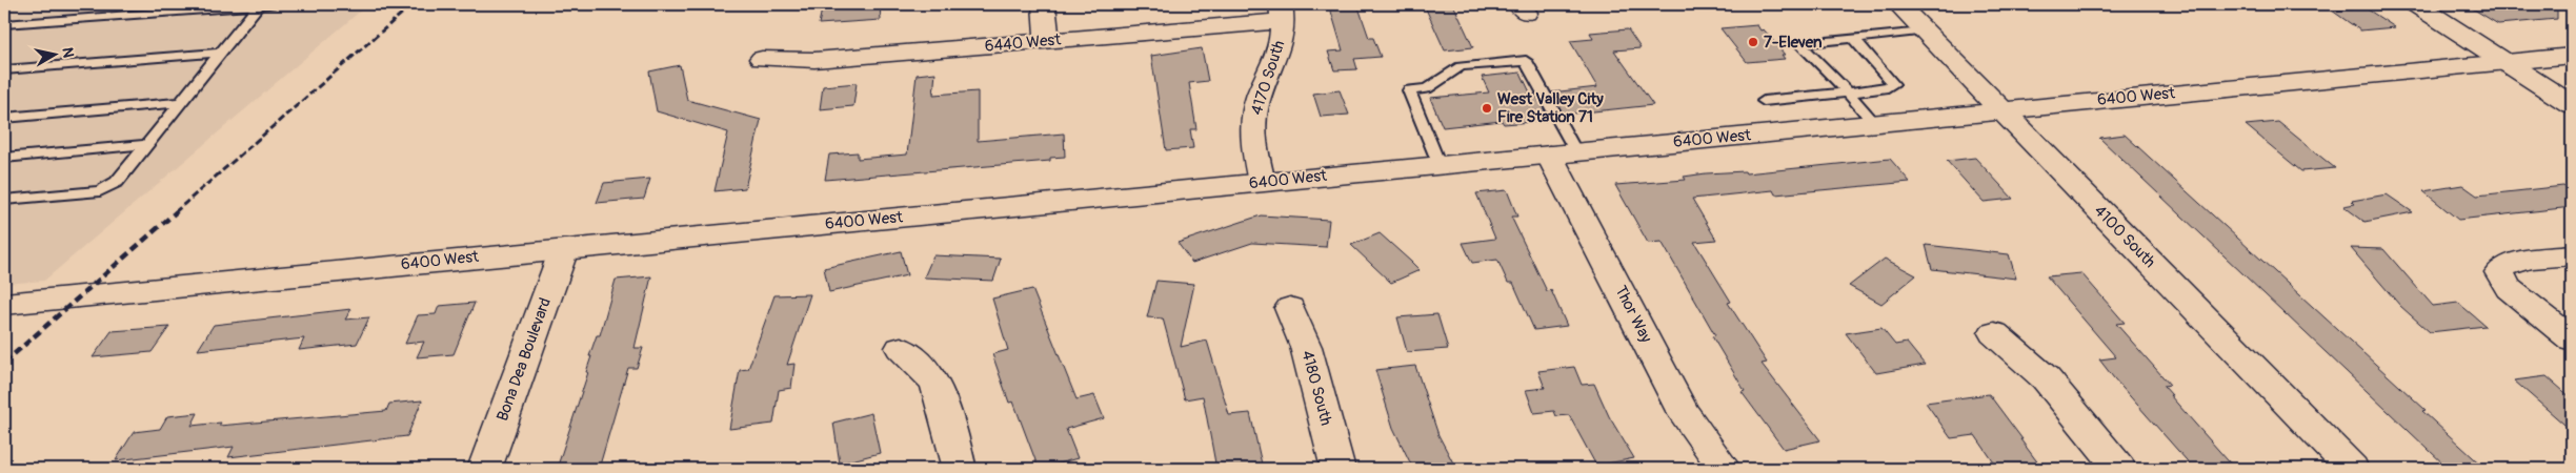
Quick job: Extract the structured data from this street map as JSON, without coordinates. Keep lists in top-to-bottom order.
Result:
{
  "streets": {
    "street": [
      "6440 West",
      "4170 South",
      "6400 West",
      "4100 South",
      "Thor Way",
      "Bona Dea Boulevard",
      "4180 South"
    ]
  },
  "crossings": [
    ["6440 West", "4170 South"],
    ["4170 South", "6400 West"],
    ["6400 West", "4100 South"],
    ["6400 West", "Thor Way"],
    ["6400 West", "Bona Dea Boulevard"]
  ],
  "places": ["7-Eleven", "West Valley City Fire Station 71"],
  "north": "right"
}
